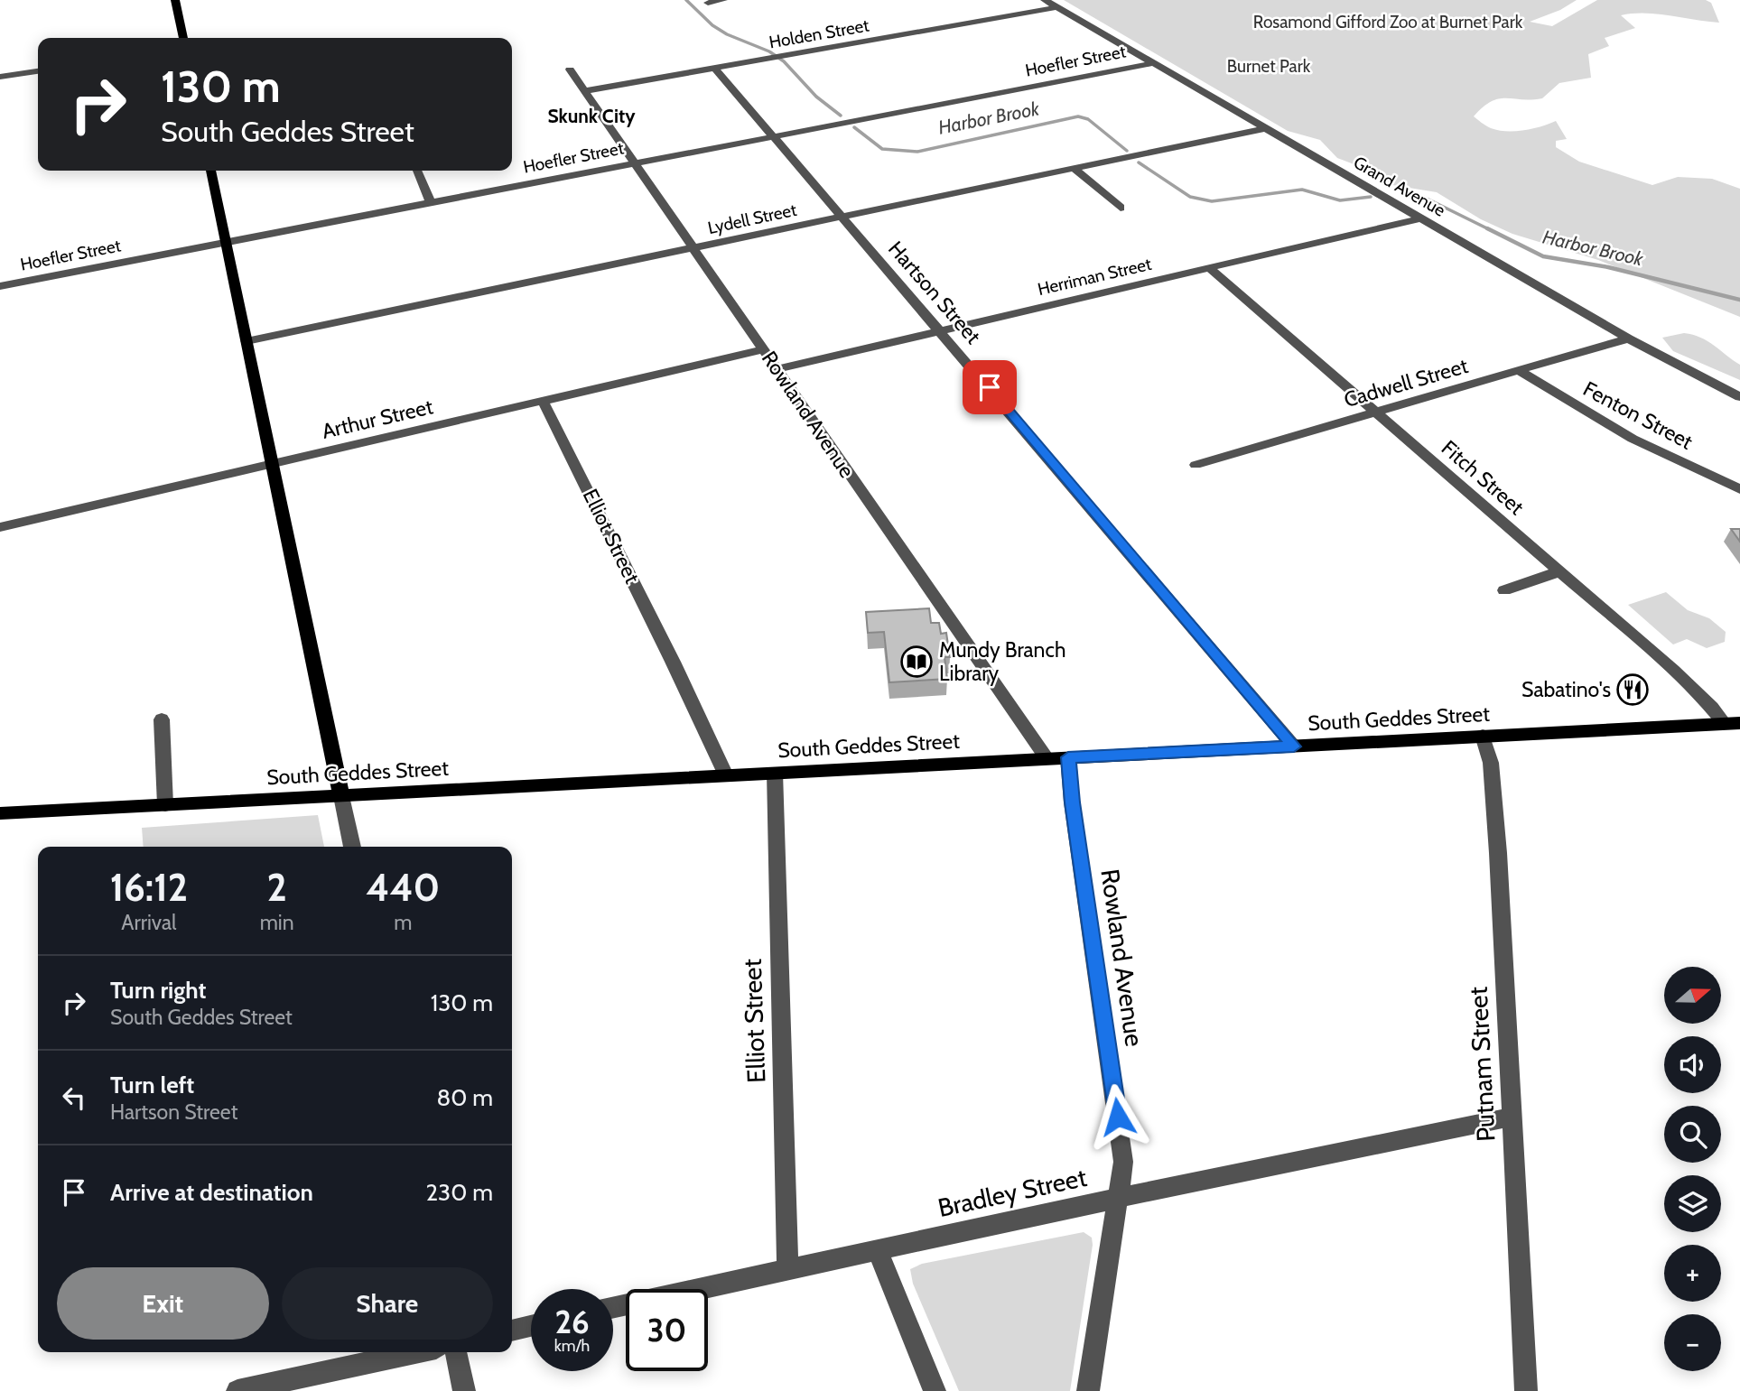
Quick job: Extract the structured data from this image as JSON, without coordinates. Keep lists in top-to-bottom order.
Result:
{
  "streets": {
    "main road": ["South Geddes Street"],
    "street": [
      "Holden Street",
      "Hoefler Street",
      "Grand Avenue",
      "Lydell Street",
      "Herriman Street",
      "Hartson Street",
      "Cadwell Street",
      "Rowland Avenue",
      "Fenton Street",
      "Arthur Street",
      "Fitch Street",
      "Elliot Street",
      "Putnam Street",
      "Bradley Street"
    ]
  },
  "crossings": [
    ["Holden Street", "Grand Avenue"],
    ["Holden Street", "Hartson Street"],
    ["Holden Street", "Rowland Avenue"],
    ["Hoefler Street", "Grand Avenue"],
    ["Hoefler Street", "Hartson Street"],
    ["Hoefler Street", "Rowland Avenue"],
    ["Grand Avenue", "Lydell Street"],
    ["Grand Avenue", "Herriman Street"],
    ["Grand Avenue", "Cadwell Street"],
    ["Lydell Street", "Hartson Street"],
    ["Lydell Street", "Rowland Avenue"],
    ["Herriman Street", "Hartson Street"],
    ["Herriman Street", "Rowland Avenue"],
    ["Herriman Street", "Fitch Street"],
    ["Hartson Street", "South Geddes Street"],
    ["Cadwell Street", "Fenton Street"],
    ["Cadwell Street", "Fitch Street"],
    ["Rowland Avenue", "Arthur Street"],
    ["Rowland Avenue", "South Geddes Street"],
    ["Rowland Avenue", "Bradley Street"],
    ["Arthur Street", "Elliot Street"],
    ["Fitch Street", "South Geddes Street"],
    ["Elliot Street", "South Geddes Street"],
    ["Elliot Street", "Bradley Street"],
    ["South Geddes Street", "Putnam Street"],
    ["Putnam Street", "Bradley Street"]
  ],
  "districts": ["Skunk City"],
  "water": ["Harbor Brook"],
  "parks": ["Rosamond Gifford Zoo at Burnet Park", "Burnet Park"],
  "places": {
    "library": ["Mundy Branch Library"],
    "restaurant": ["Sabatino's"]
  },
  "north": "right",
  "page": {
    "turn": ["130 m", "South Geddes Street"],
    "eta": [
      "16:12",
      "Arrival",
      "2",
      "min",
      "440",
      "m"
    ],
    "list": [
      {
        "name": "Turn right",
        "note": "South Geddes Street",
        "value": "130 m"
      },
      {
        "name": "Turn left",
        "note": "Hartson Street",
        "value": "80 m"
      },
      {
        "name": "Arrive at destination",
        "value": "230 m"
      }
    ],
    "map_buttons": ["+", "−"],
    "buttons": ["Exit", "Share"],
    "speed": "26 km/h",
    "limit": "30"
  }
}
